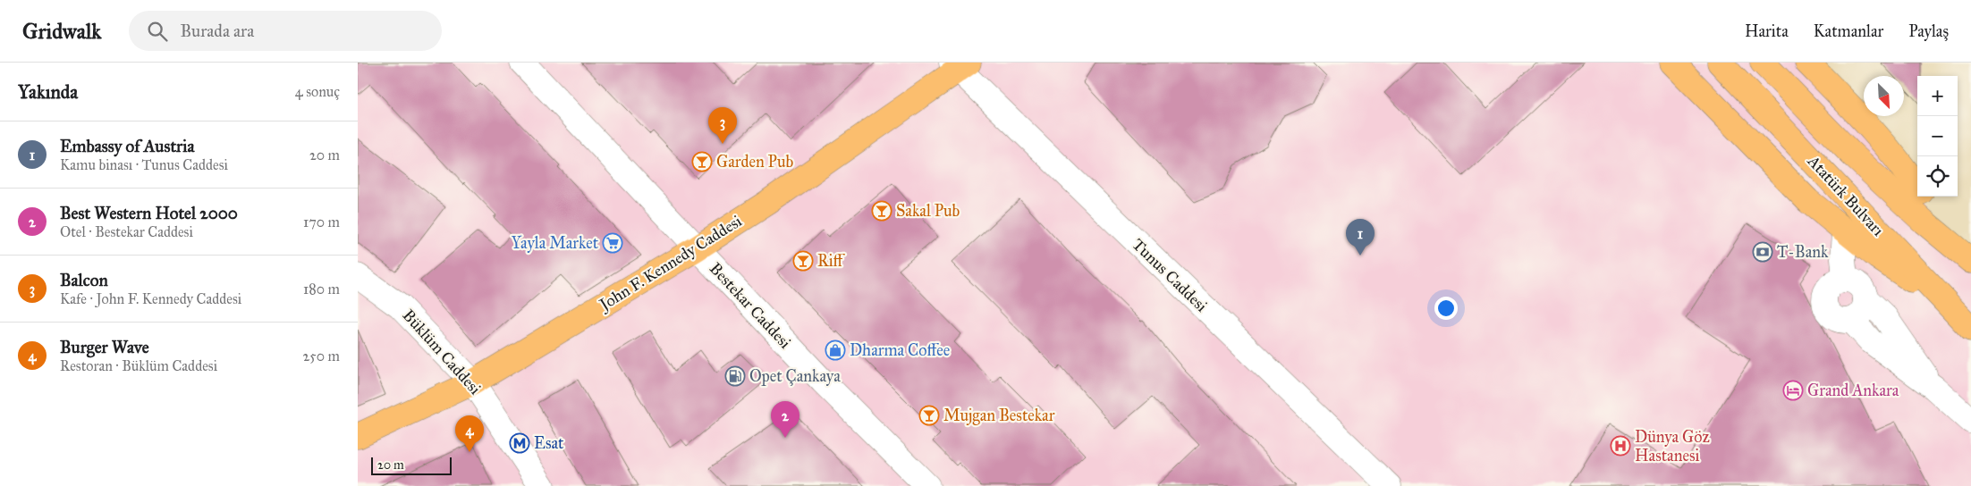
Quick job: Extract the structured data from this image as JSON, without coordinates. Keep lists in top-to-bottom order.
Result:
{
  "streets": {
    "main road": ["Atatürk Bulvarı", "John F. Kennedy Caddesi"],
    "street": ["Tunus Caddesi", "Bestekar Caddesi", "Büklüm Caddesi"]
  },
  "crossings": [
    ["John F. Kennedy Caddesi", "Tunus Caddesi"],
    ["John F. Kennedy Caddesi", "Bestekar Caddesi"],
    ["John F. Kennedy Caddesi", "Büklüm Caddesi"]
  ],
  "places": {
    "bar": [
      "Garden Pub",
      "Sakal Pub",
      "Riff",
      "Mujgan Bestekar"
    ],
    "supermarket": ["Yayla Market"],
    "bank": ["T-Bank"],
    "shop": ["Dharma Coffee"],
    "fuel station": ["Opet Çankaya"],
    "hotel": ["Grand Ankara"],
    "metro station": ["Esat"],
    "hospital": ["Dünya Göz Hastanesi"]
  },
  "scale_bar": "20 m",
  "north": "bottom right",
  "page": {
    "header": "Gridwalk",
    "search": "Burada ara",
    "nav": ["Harita", "Katmanlar", "Paylaş"],
    "heading": ["Yakında", "4 sonuç"],
    "map_buttons": ["+", "−"],
    "pins": [
      "3",
      "1",
      "2",
      "4"
    ],
    "list": [
      {
        "mark": "1",
        "name": "Embassy of Austria",
        "note": "Kamu binası · Tunus Caddesi",
        "value": "20 m"
      },
      {
        "mark": "2",
        "name": "Best Western Hotel 2000",
        "note": "Otel · Bestekar Caddesi",
        "value": "170 m"
      },
      {
        "mark": "3",
        "name": "Balcon",
        "note": "Kafe · John F. Kennedy Caddesi",
        "value": "180 m"
      },
      {
        "mark": "4",
        "name": "Burger Wave",
        "note": "Restoran · Büklüm Caddesi",
        "value": "250 m"
      }
    ],
    "scale": "20 m"
  }
}
